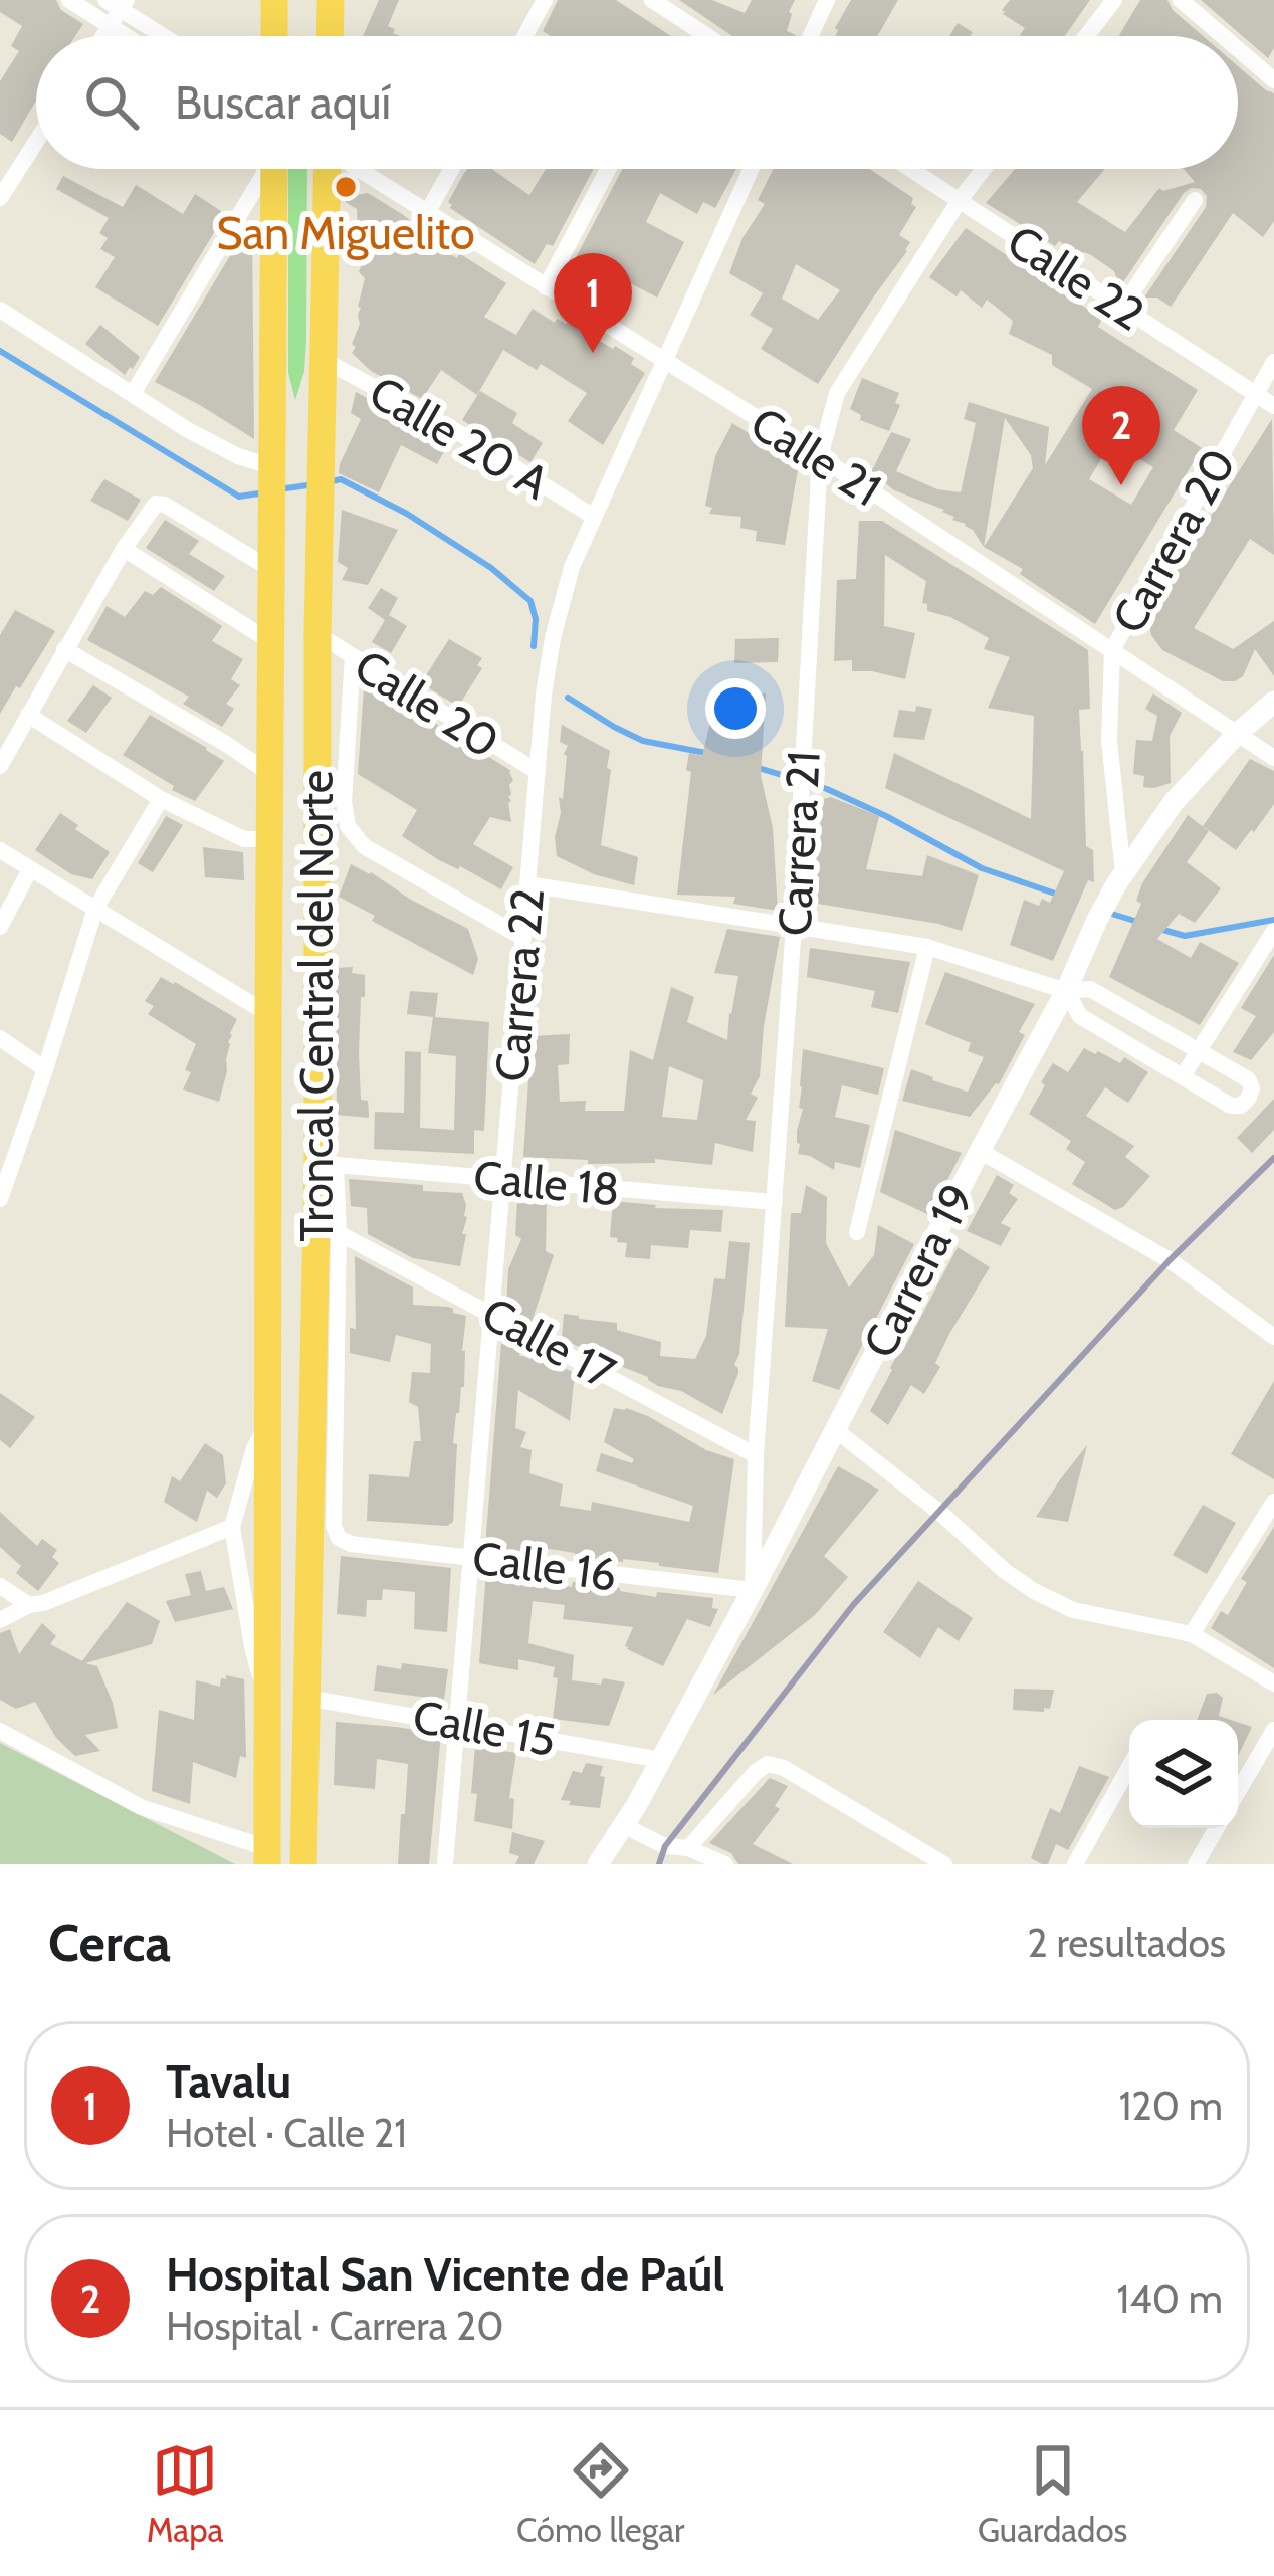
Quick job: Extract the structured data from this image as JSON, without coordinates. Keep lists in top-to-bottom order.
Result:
{
  "streets": {
    "highway": ["Troncal Central del Norte"],
    "street": [
      "Calle 22",
      "Calle 20 A",
      "Calle 21",
      "Carrera 20",
      "Calle 20",
      "Carrera 21",
      "Carrera 22",
      "Calle 18",
      "Carrera 19",
      "Calle 17",
      "Calle 16",
      "Calle 15"
    ]
  },
  "crossings": [
    ["Calle 22", "Carrera 20"],
    ["Calle 22", "Carrera 21"],
    ["Calle 20 A", "Carrera 22"],
    ["Calle 20 A", "Troncal Central del Norte"],
    ["Calle 21", "Carrera 20"],
    ["Calle 21", "Carrera 21"],
    ["Calle 21", "Carrera 22"],
    ["Calle 21", "Carrera 19"],
    ["Carrera 20", "Carrera 19"],
    ["Calle 20", "Carrera 22"],
    ["Calle 20", "Troncal Central del Norte"],
    ["Carrera 21", "Calle 18"],
    ["Carrera 21", "Carrera 19"],
    ["Carrera 21", "Calle 17"],
    ["Carrera 21", "Calle 16"],
    ["Carrera 22", "Calle 18"],
    ["Carrera 22", "Calle 17"],
    ["Carrera 22", "Calle 16"],
    ["Carrera 22", "Calle 15"],
    ["Troncal Central del Norte", "Calle 18"],
    ["Troncal Central del Norte", "Calle 15"],
    ["Carrera 19", "Calle 16"],
    ["Carrera 19", "Calle 15"],
    ["Calle 17", "Calle 16"]
  ],
  "places": ["San Miguelito"],
  "page": {
    "search": "Buscar aquí",
    "pins": ["1", "2"],
    "heading": ["Cerca", "2 resultados"],
    "list": [
      {
        "mark": "1",
        "name": "Tavalu",
        "note": "Hotel · Calle 21",
        "value": "120 m"
      },
      {
        "mark": "2",
        "name": "Hospital San Vicente de Paúl",
        "note": "Hospital · Carrera 20",
        "value": "140 m"
      }
    ],
    "nav": ["Mapa", "Cómo llegar", "Guardados"]
  }
}
